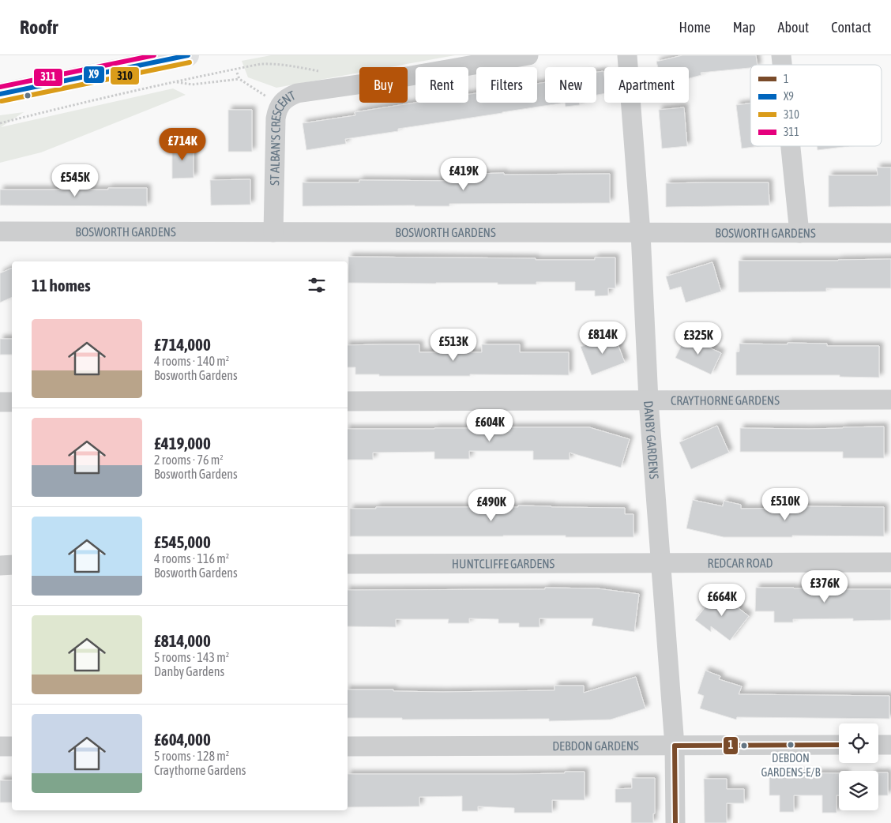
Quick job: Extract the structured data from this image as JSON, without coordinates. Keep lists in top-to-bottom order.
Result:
{
  "streets": {
    "street": [
      "ST ALBAN'S CRESCENT",
      "BOSWORTH GARDENS",
      "CRAYTHORNE GARDENS",
      "DANBY GARDENS",
      "HUNTCLIFFE GARDENS",
      "REDCAR ROAD",
      "DEBDON GARDENS"
    ]
  },
  "crossings": [
    ["ST ALBAN'S CRESCENT", "BOSWORTH GARDENS"],
    ["BOSWORTH GARDENS", "DANBY GARDENS"],
    ["CRAYTHORNE GARDENS", "DANBY GARDENS"],
    ["DANBY GARDENS", "HUNTCLIFFE GARDENS"],
    ["DANBY GARDENS", "REDCAR ROAD"],
    ["DANBY GARDENS", "DEBDON GARDENS"],
    ["HUNTCLIFFE GARDENS", "REDCAR ROAD"]
  ],
  "places": ["DEBDON GARDENS-E/B"],
  "lines": [
    "transit line X9",
    "transit line 311",
    "transit line 310",
    "transit line 1"
  ],
  "legend": [
    "1",
    "X9",
    "310",
    "311"
  ],
  "page": {
    "header": "Roofr",
    "nav": [
      "Home",
      "Map",
      "About",
      "Contact"
    ],
    "chip": [
      "Buy",
      "Rent",
      "Filters",
      "New",
      "Apartment"
    ],
    "price": [
      "£714K",
      "£419K",
      "£545K",
      "£814K",
      "£325K",
      "£513K",
      "£604K",
      "£510K",
      "£490K",
      "£376K",
      "£664K"
    ],
    "heading": "11 homes",
    "list": [
      {
        "name": "£714,000",
        "note": "4 rooms · 140 m² · Bosworth Gardens"
      },
      {
        "name": "£419,000",
        "note": "2 rooms · 76 m² · Bosworth Gardens"
      },
      {
        "name": "£545,000",
        "note": "4 rooms · 116 m² · Bosworth Gardens"
      },
      {
        "name": "£814,000",
        "note": "5 rooms · 143 m² · Danby Gardens"
      },
      {
        "name": "£604,000",
        "note": "5 rooms · 128 m² · Craythorne Gardens"
      }
    ]
  }
}
